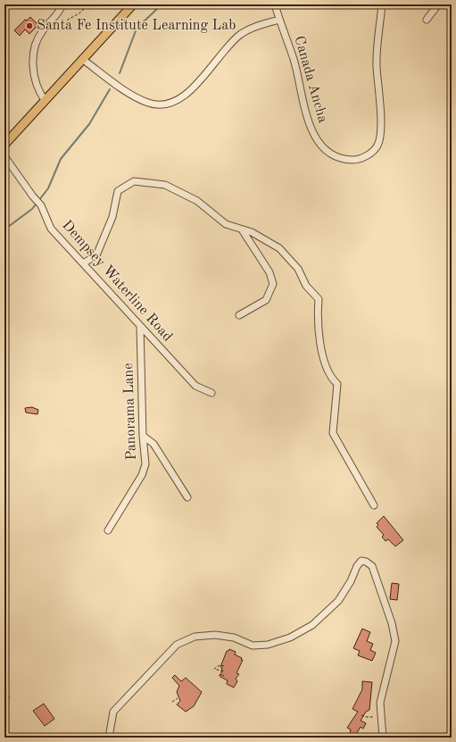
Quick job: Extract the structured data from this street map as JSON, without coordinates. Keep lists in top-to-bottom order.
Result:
{
  "streets": {
    "street": ["Canada Ancha", "Dempsey Waterline Road", "Panorama Lane"]
  },
  "crossings": [
    ["Dempsey Waterline Road", "Panorama Lane"]
  ],
  "places": ["Santa Fe Institute Learning Lab"]
}
